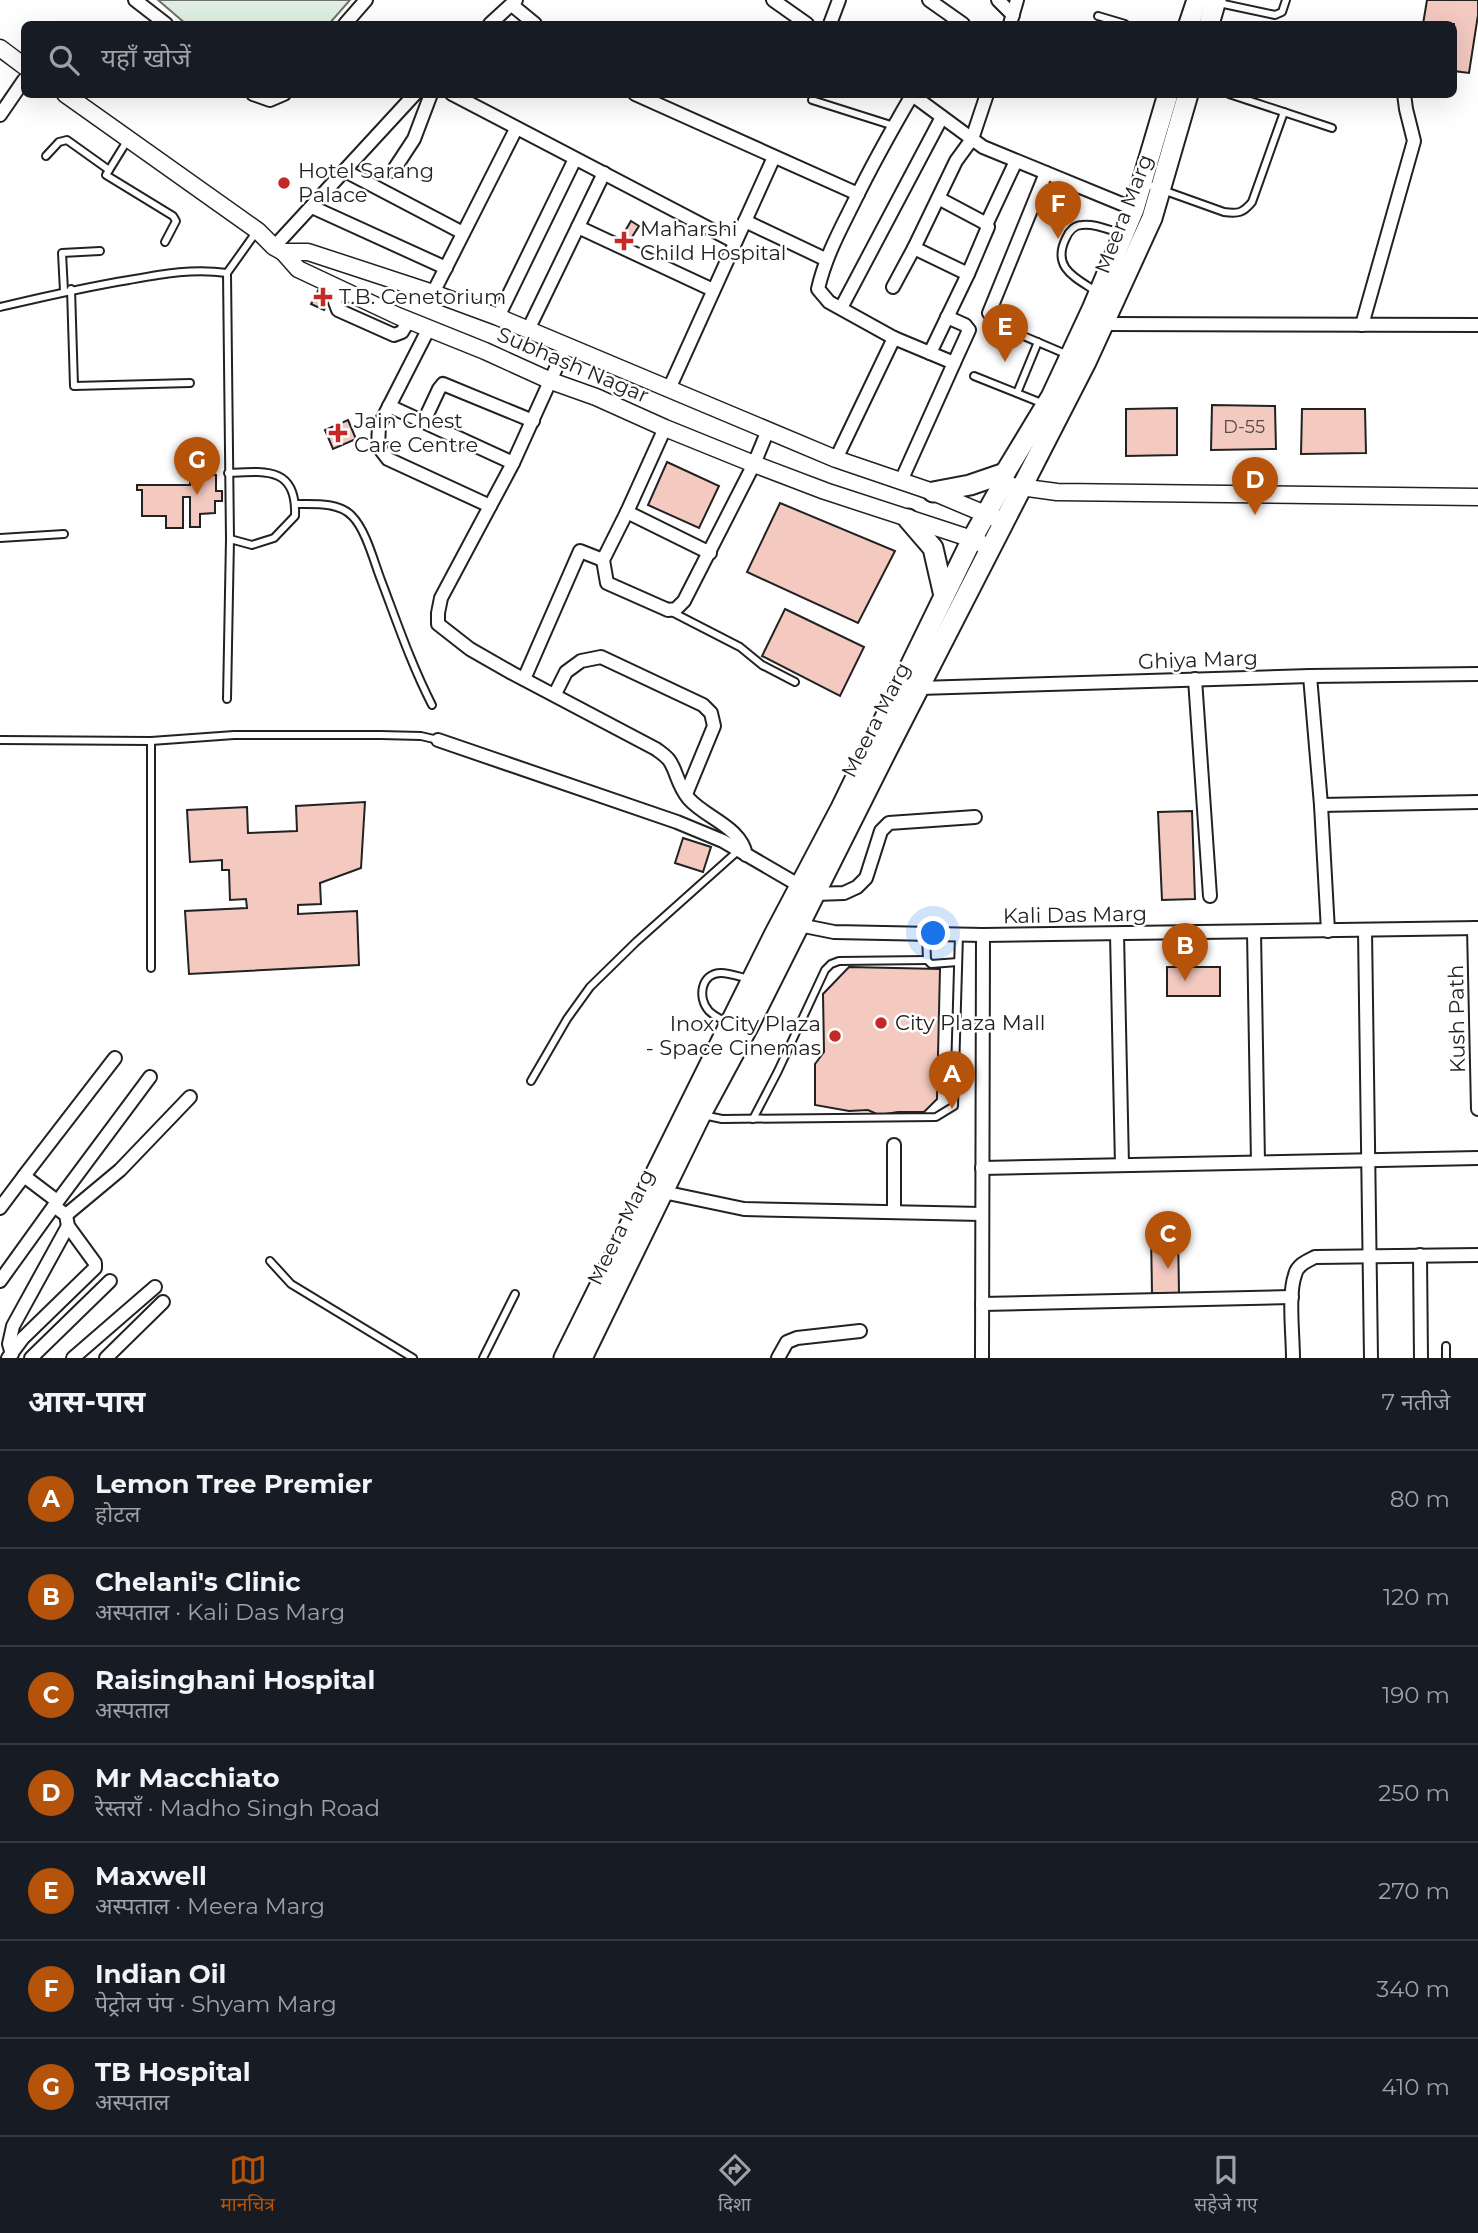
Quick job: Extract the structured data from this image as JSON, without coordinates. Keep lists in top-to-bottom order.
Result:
{
  "streets": {
    "main road": ["Meera Marg"],
    "street": [
      "Subhash Nagar",
      "Ghiya Marg",
      "Kali Das Marg",
      "Kush Path"
    ]
  },
  "crossings": [
    ["Meera Marg", "Subhash Nagar"],
    ["Meera Marg", "Ghiya Marg"],
    ["Meera Marg", "Kali Das Marg"],
    ["Kali Das Marg", "Kush Path"]
  ],
  "places": {
    "other": ["Hotel Sarang Palace", "City Plaza Mall", "Inox City Plaza - Space Cinemas"],
    "health": ["Maharshi Child Hospital", "T.B. Cenetorium", "Jain Chest Care Centre"]
  },
  "house_numbers": ["D-55"],
  "page": {
    "search": "यहाँ खोजें",
    "pins": [
      "F",
      "E",
      "G",
      "D",
      "B",
      "A",
      "C"
    ],
    "heading": ["आस-पास", "7 नतीजे"],
    "list": [
      {
        "mark": "A",
        "name": "Lemon Tree Premier",
        "note": "होटल",
        "value": "80 m"
      },
      {
        "mark": "B",
        "name": "Chelani's Clinic",
        "note": "अस्पताल · Kali Das Marg",
        "value": "120 m"
      },
      {
        "mark": "C",
        "name": "Raisinghani Hospital",
        "note": "अस्पताल",
        "value": "190 m"
      },
      {
        "mark": "D",
        "name": "Mr Macchiato",
        "note": "रेस्तराँ · Madho Singh Road",
        "value": "250 m"
      },
      {
        "mark": "E",
        "name": "Maxwell",
        "note": "अस्पताल · Meera Marg",
        "value": "270 m"
      },
      {
        "mark": "F",
        "name": "Indian Oil",
        "note": "पेट्रोल पंप · Shyam Marg",
        "value": "340 m"
      },
      {
        "mark": "G",
        "name": "TB Hospital",
        "note": "अस्पताल",
        "value": "410 m"
      }
    ],
    "nav": ["मानचित्र", "दिशा", "सहेजे गए"]
  }
}
